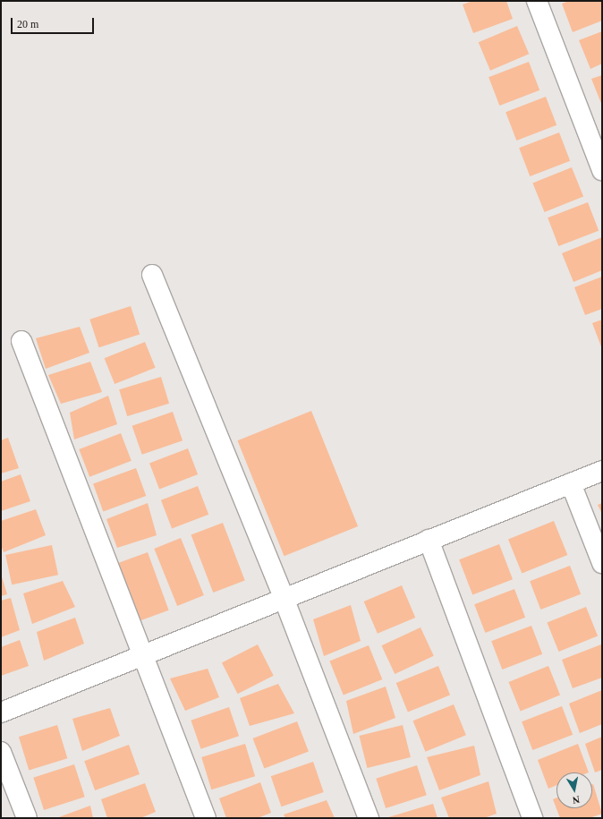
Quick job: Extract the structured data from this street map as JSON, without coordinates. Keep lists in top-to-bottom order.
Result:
{
  "scale_bar": "20 m",
  "north": "bottom"
}
